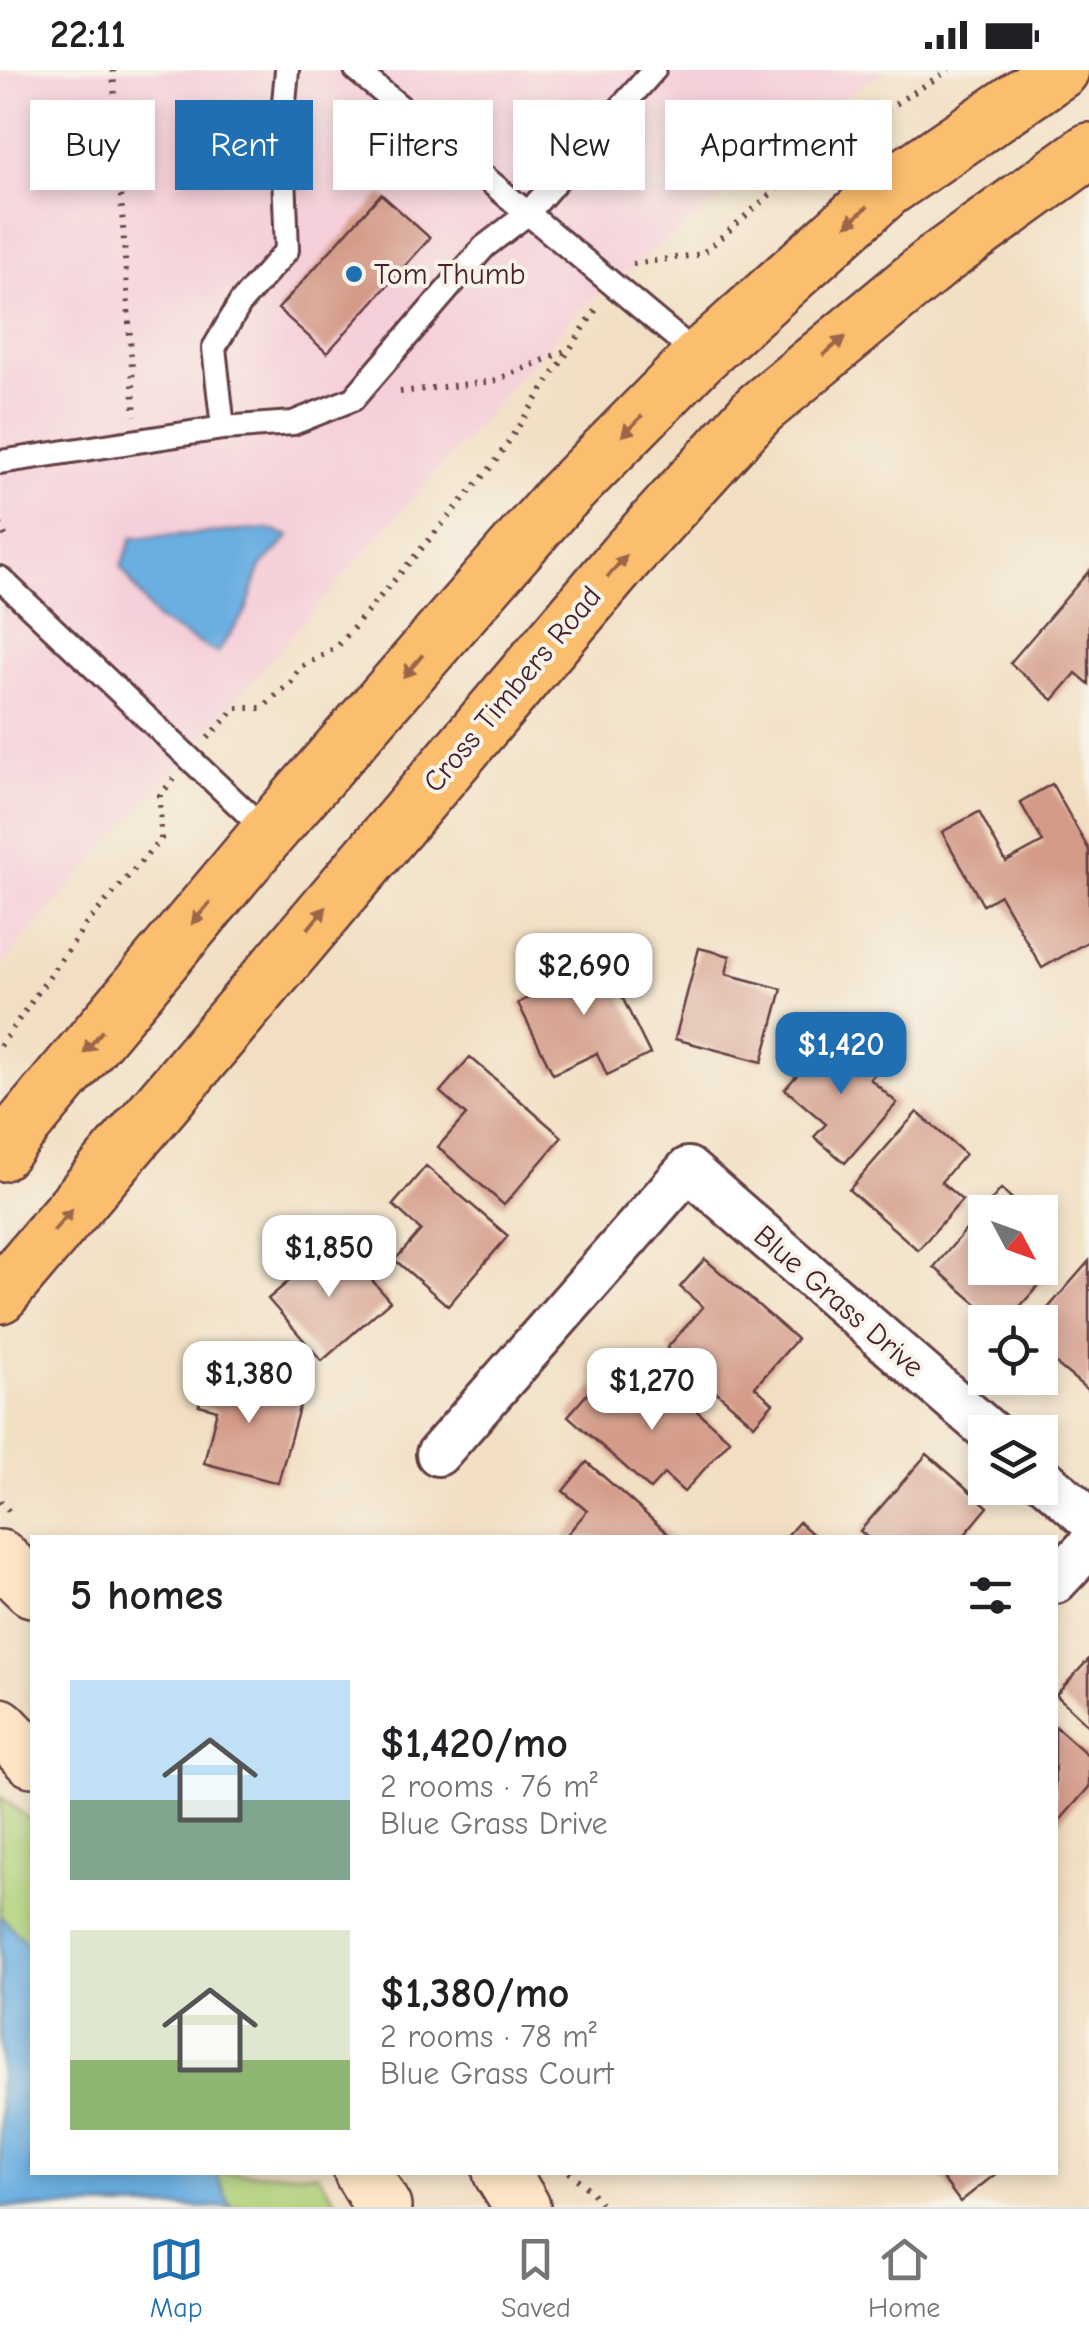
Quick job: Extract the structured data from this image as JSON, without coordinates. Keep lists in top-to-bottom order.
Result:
{
  "streets": {
    "main road": ["Cross Timbers Road"],
    "street": ["Blue Grass Drive"]
  },
  "places": ["Tom Thumb"],
  "north": "bottom right",
  "page": {
    "status": "22:11",
    "chip": [
      "Buy",
      "Rent",
      "Filters",
      "New",
      "Apartment"
    ],
    "price": [
      "$2,690",
      "$1,420",
      "$1,850",
      "$1,380",
      "$1,270"
    ],
    "heading": "5 homes",
    "list": [
      {
        "name": "$1,420/mo",
        "note": "2 rooms · 76 m² · Blue Grass Drive"
      },
      {
        "name": "$1,380/mo",
        "note": "2 rooms · 78 m² · Blue Grass Court"
      }
    ],
    "tabs": ["Map", "Saved", "Home"]
  }
}
